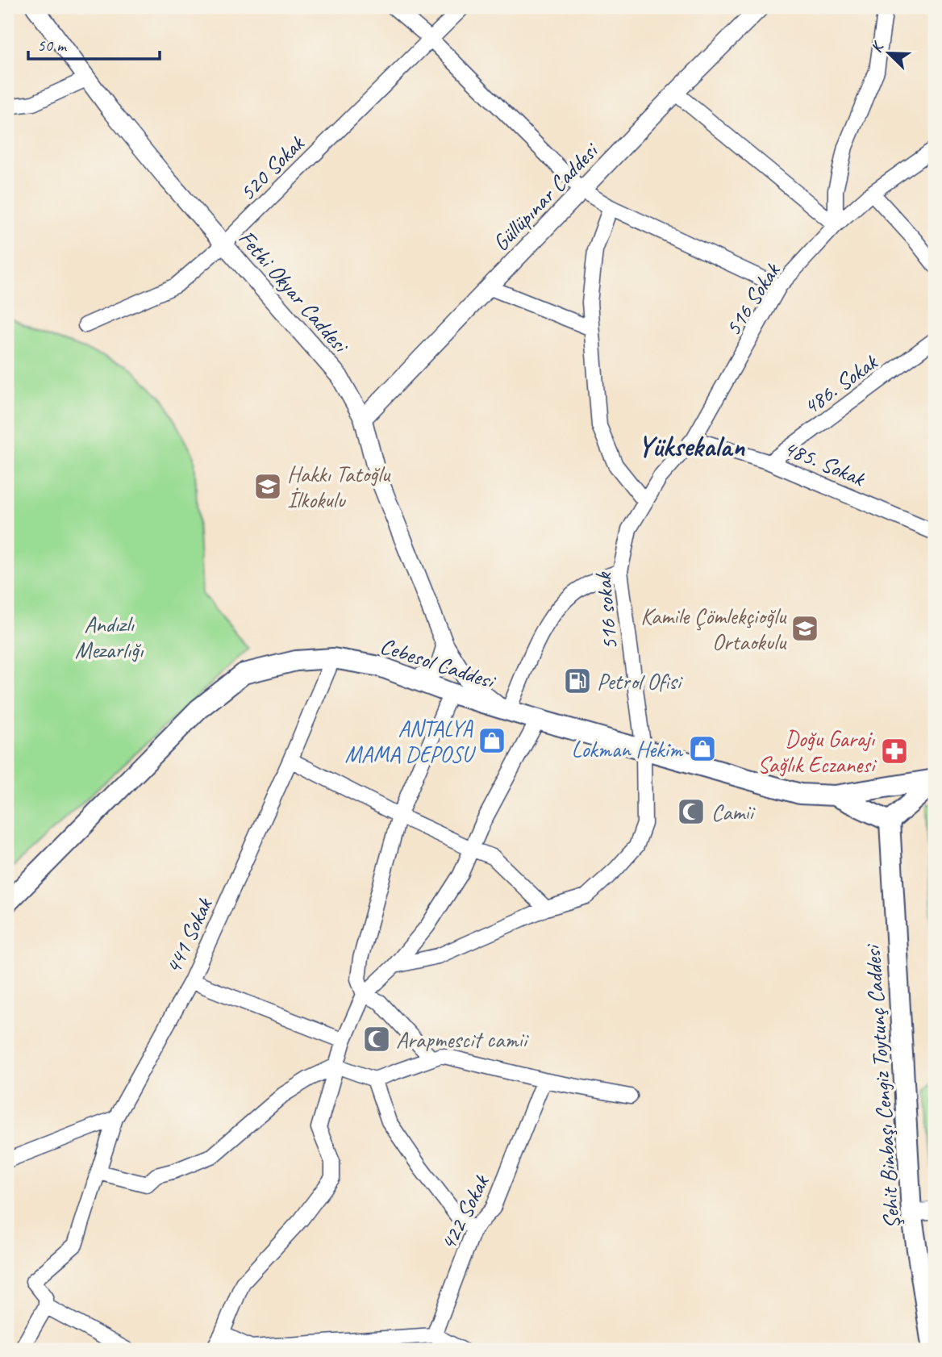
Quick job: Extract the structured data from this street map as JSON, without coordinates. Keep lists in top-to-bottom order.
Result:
{
  "streets": {
    "main road": ["Cebesol Caddesi", "Şehit Binbaşı Cengiz Toytunç Caddesi"],
    "street": [
      "520 Sokak",
      "Güllüpınar Caddesi",
      "Fethi Okyar Caddesi",
      "516 Sokak",
      "486. Sokak",
      "485. Sokak",
      "516 sokak",
      "441 Sokak",
      "422 Sokak"
    ]
  },
  "crossings": [
    ["520 Sokak", "Fethi Okyar Caddesi"],
    ["Güllüpınar Caddesi", "Fethi Okyar Caddesi"],
    ["Fethi Okyar Caddesi", "Cebesol Caddesi"],
    ["516 Sokak", "485. Sokak"],
    ["516 Sokak", "516 sokak"],
    ["486. Sokak", "485. Sokak"],
    ["516 sokak", "Cebesol Caddesi"],
    ["Cebesol Caddesi", "441 Sokak"]
  ],
  "districts": ["Yüksekalan"],
  "parks": ["Andızlı Mezarlığı"],
  "places": {
    "school or university": ["Hakkı Tatoğlu İlkokulu", "Kamile Çömlekçioğlu Ortaokulu"],
    "fuel station": ["Petrol Ofisi"],
    "shop": ["ANTALYA MAMA DEPOSU", "Lokman Hekim"],
    "pharmacy": ["Doğu Garajı Sağlık Eczanesi"],
    "mosque": ["Camii", "Arapmescit camii"]
  },
  "scale_bar": "50 m",
  "north": "top left"
}
